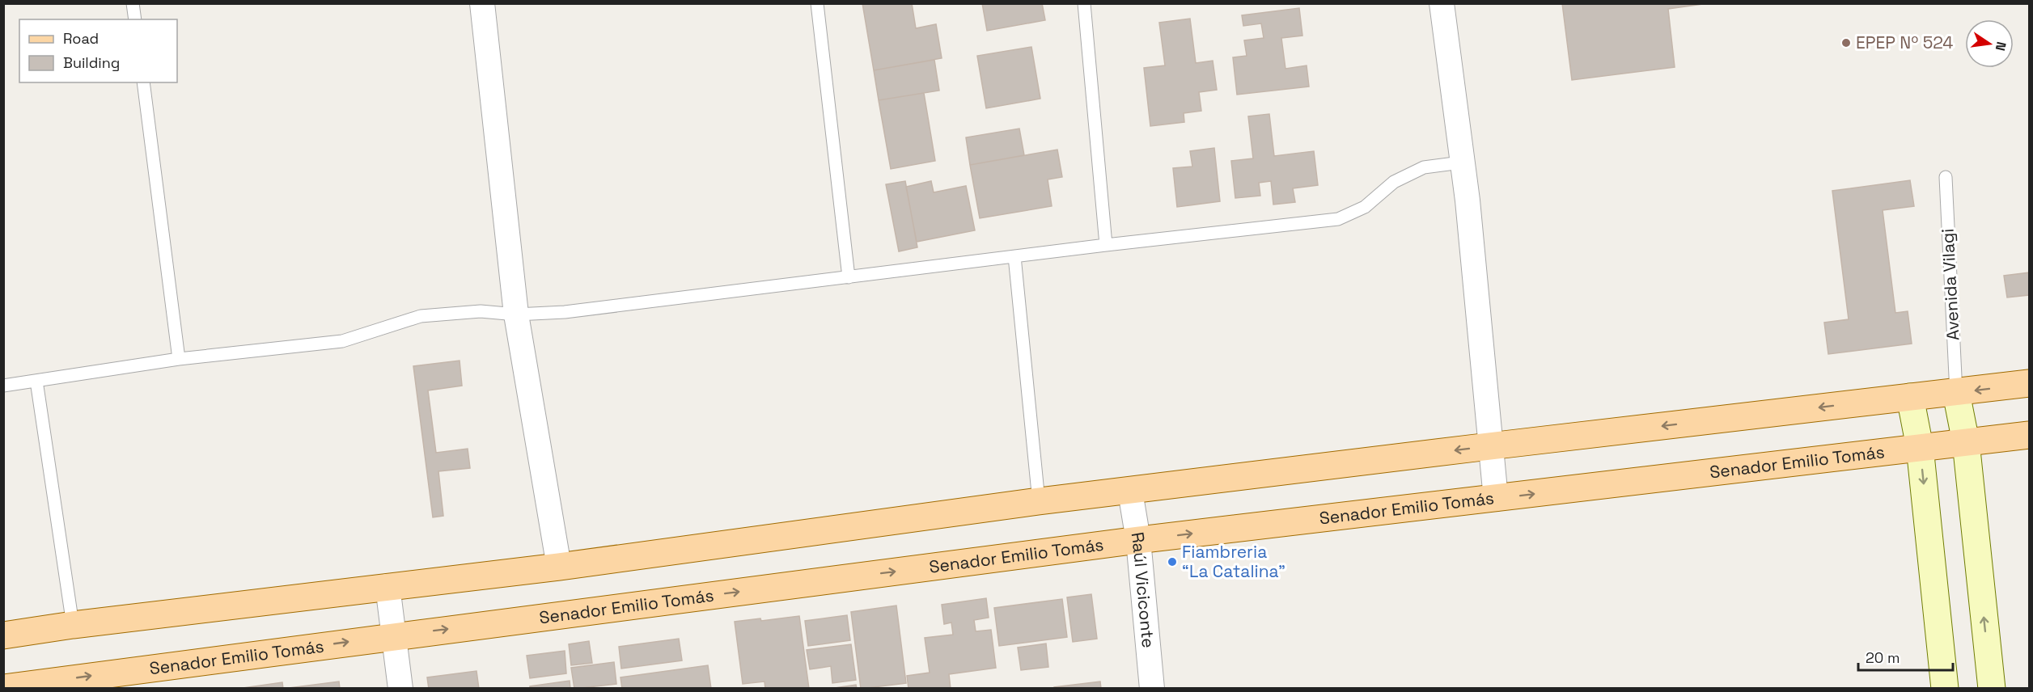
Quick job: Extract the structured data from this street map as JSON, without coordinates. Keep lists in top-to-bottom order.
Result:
{
  "streets": {
    "main road": ["Senador Emilio Tomás"],
    "street": ["Raúl Viciconte"],
    "lane": ["Avenida Vilagi"]
  },
  "crossings": [
    ["Senador Emilio Tomás", "Raúl Viciconte"]
  ],
  "places": ["EPEP Nº 524", "Fiambreria “La Catalina”"],
  "legend": ["Road", "Building"],
  "scale_bar": "20 m",
  "north": "right"
}
